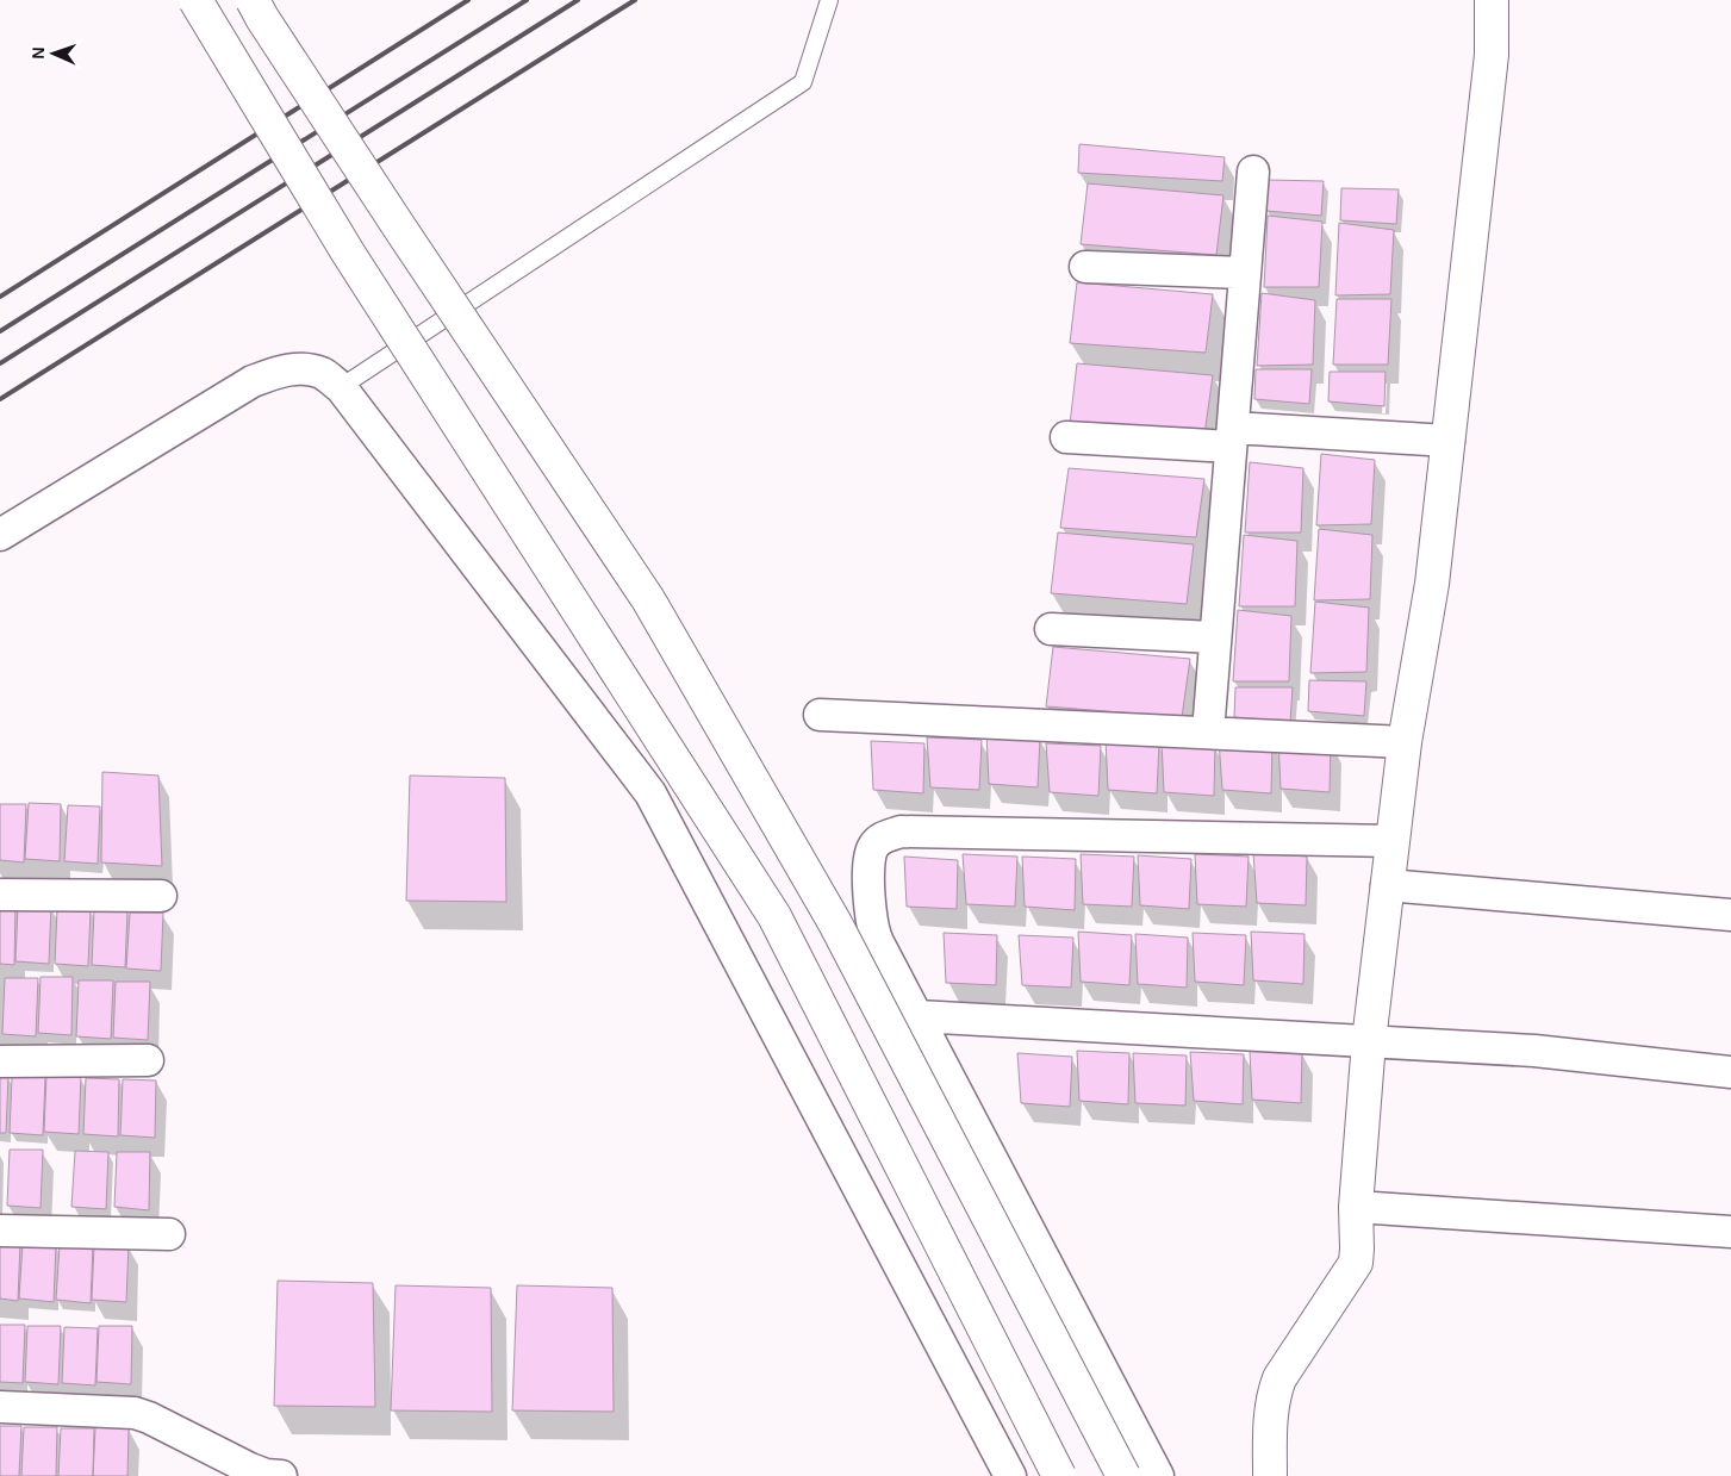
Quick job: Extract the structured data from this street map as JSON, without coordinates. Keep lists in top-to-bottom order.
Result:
{
  "north": "left"
}
